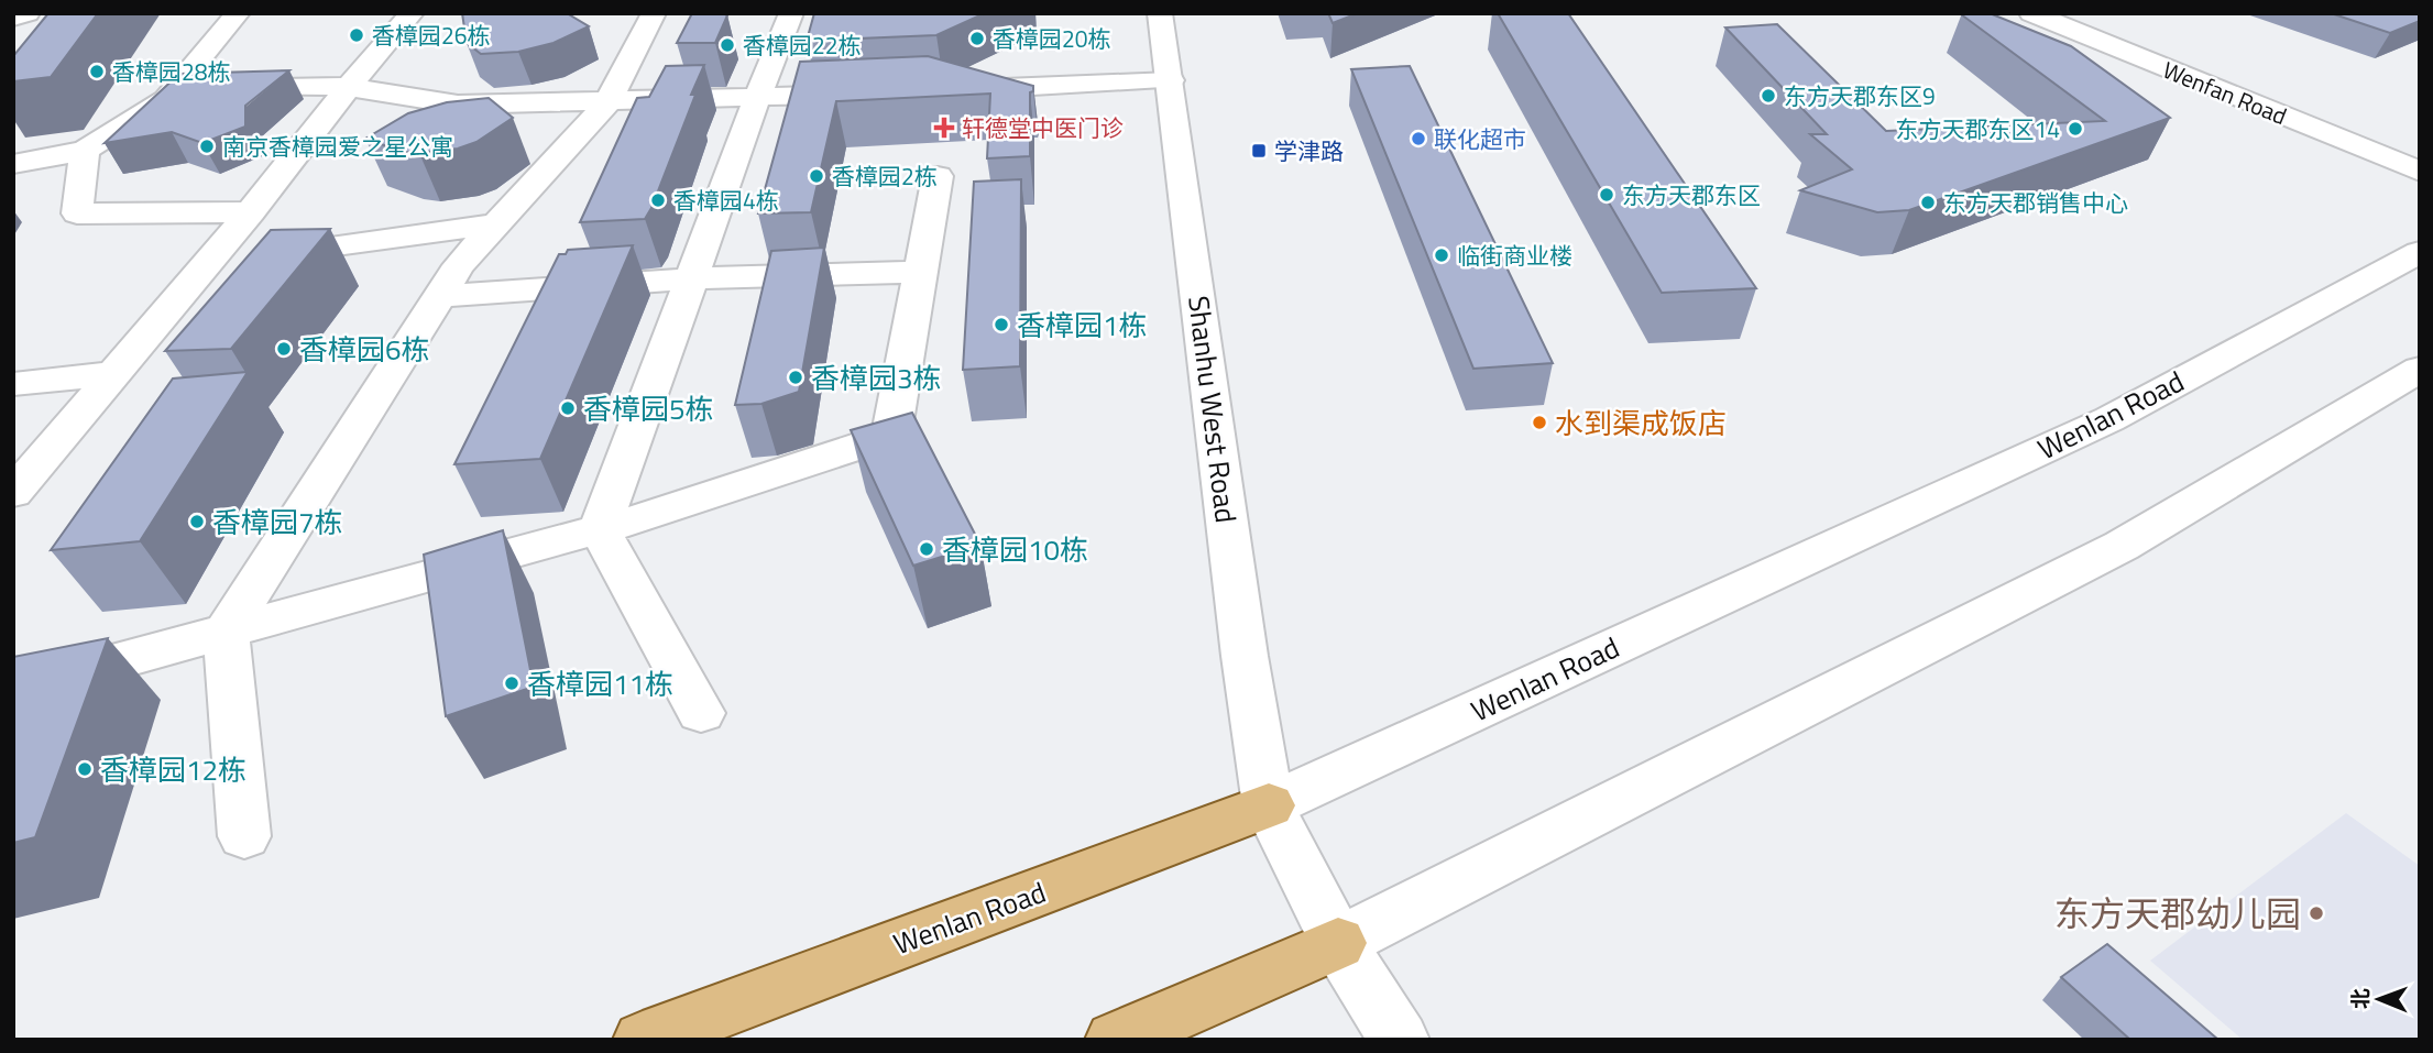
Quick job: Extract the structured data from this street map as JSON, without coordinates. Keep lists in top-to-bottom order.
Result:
{
  "streets": {
    "main road": ["Wenlan Road"],
    "street": ["Wenfan Road", "Shanhu West Road"]
  },
  "crossings": [
    ["Shanhu West Road", "Wenlan Road"]
  ],
  "places": {
    "other": [
      "香樟园26栋",
      "香樟园20栋",
      "香樟园22栋",
      "香樟园28栋",
      "东方天郡东区9",
      "东方天郡东区14",
      "联化超市",
      "南京香樟园爱之星公寓",
      "香樟园2栋",
      "东方天郡东区",
      "香樟园4栋",
      "东方天郡销售中心",
      "临街商业楼",
      "香樟园1栋",
      "香樟园6栋",
      "香樟园3栋",
      "香樟园5栋",
      "水到渠成饭店",
      "香樟园7栋",
      "香樟园10栋",
      "香樟园11栋",
      "香樟园12栋",
      "东方天郡幼儿园"
    ],
    "health": ["轩德堂中医门诊"],
    "transit": ["学津路"]
  },
  "north": "left"
}
